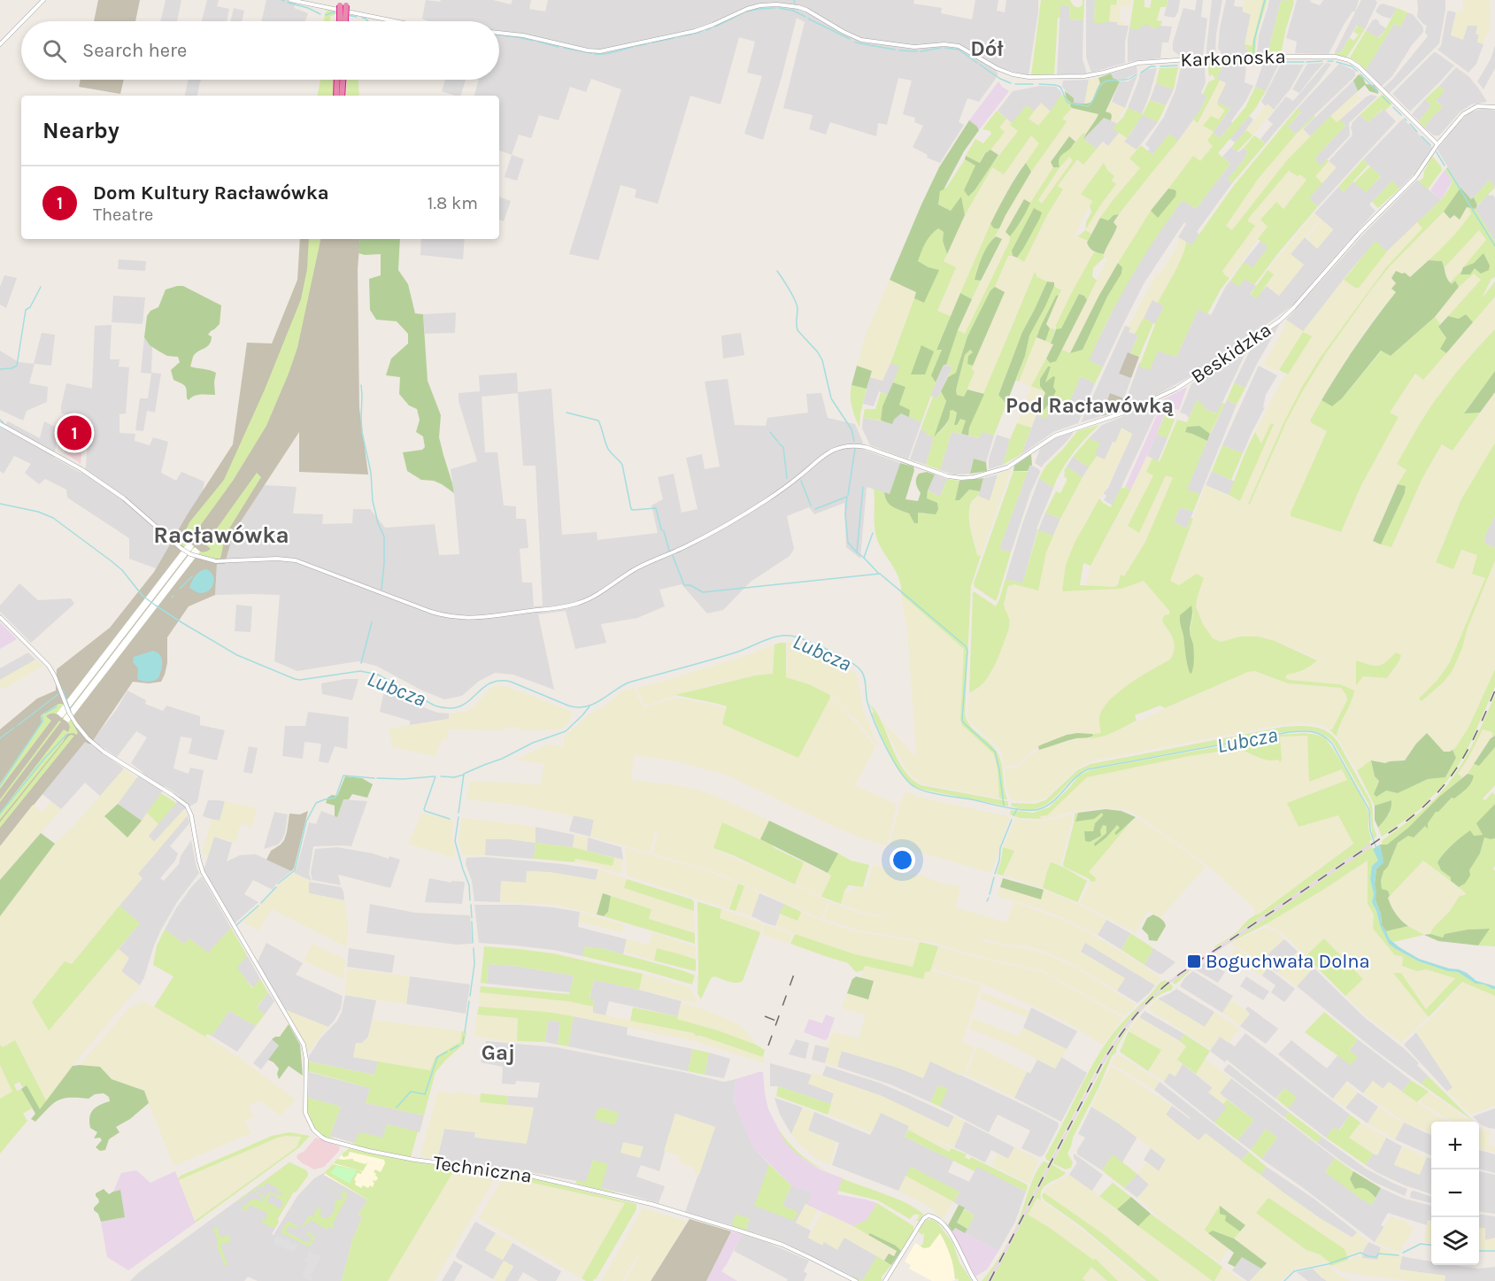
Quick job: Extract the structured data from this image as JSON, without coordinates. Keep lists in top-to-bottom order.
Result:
{
  "streets": {
    "street": ["Karkonoska", "Beskidzka", "Techniczna"]
  },
  "crossings": [
    ["Karkonoska", "Beskidzka"]
  ],
  "districts": [
    "Dół",
    "Pod Racławówką",
    "Racławówka",
    "Gaj"
  ],
  "water": ["Lubcza"],
  "places": {
    "transit": ["Boguchwała Dolna"]
  },
  "page": {
    "search": "Search here",
    "heading": "Nearby",
    "list": [
      {
        "mark": "1",
        "name": "Dom Kultury Racławówka",
        "note": "Theatre",
        "value": "1.8 km"
      }
    ],
    "pins": "1",
    "map_buttons": ["+", "−"]
  }
}
